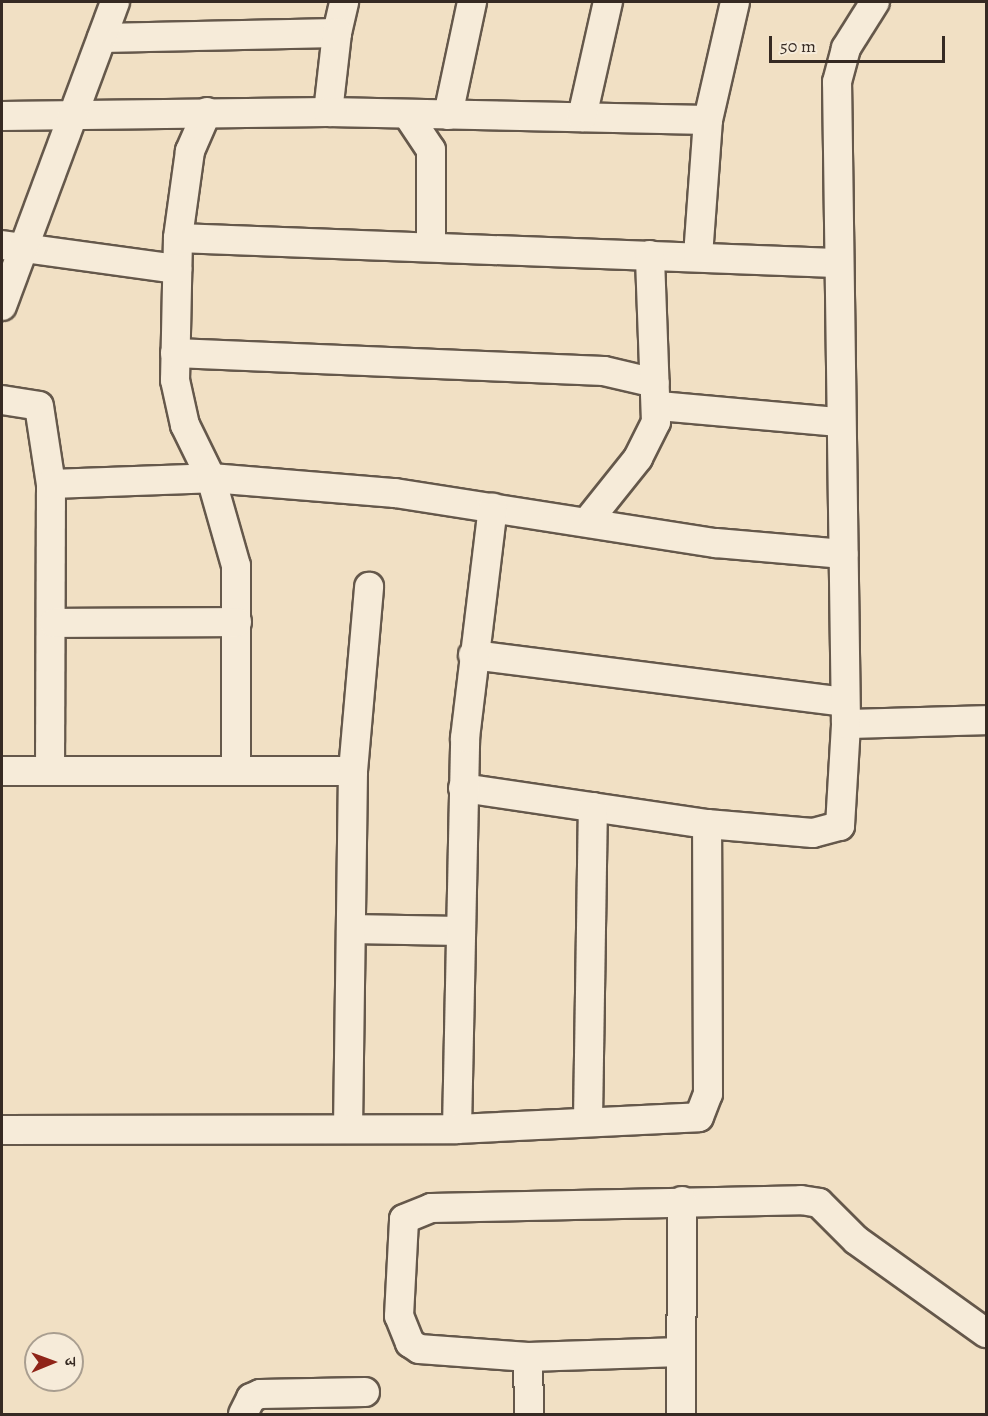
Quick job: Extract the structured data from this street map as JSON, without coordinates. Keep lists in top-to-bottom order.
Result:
{
  "scale_bar": "50 m",
  "north": "right"
}
